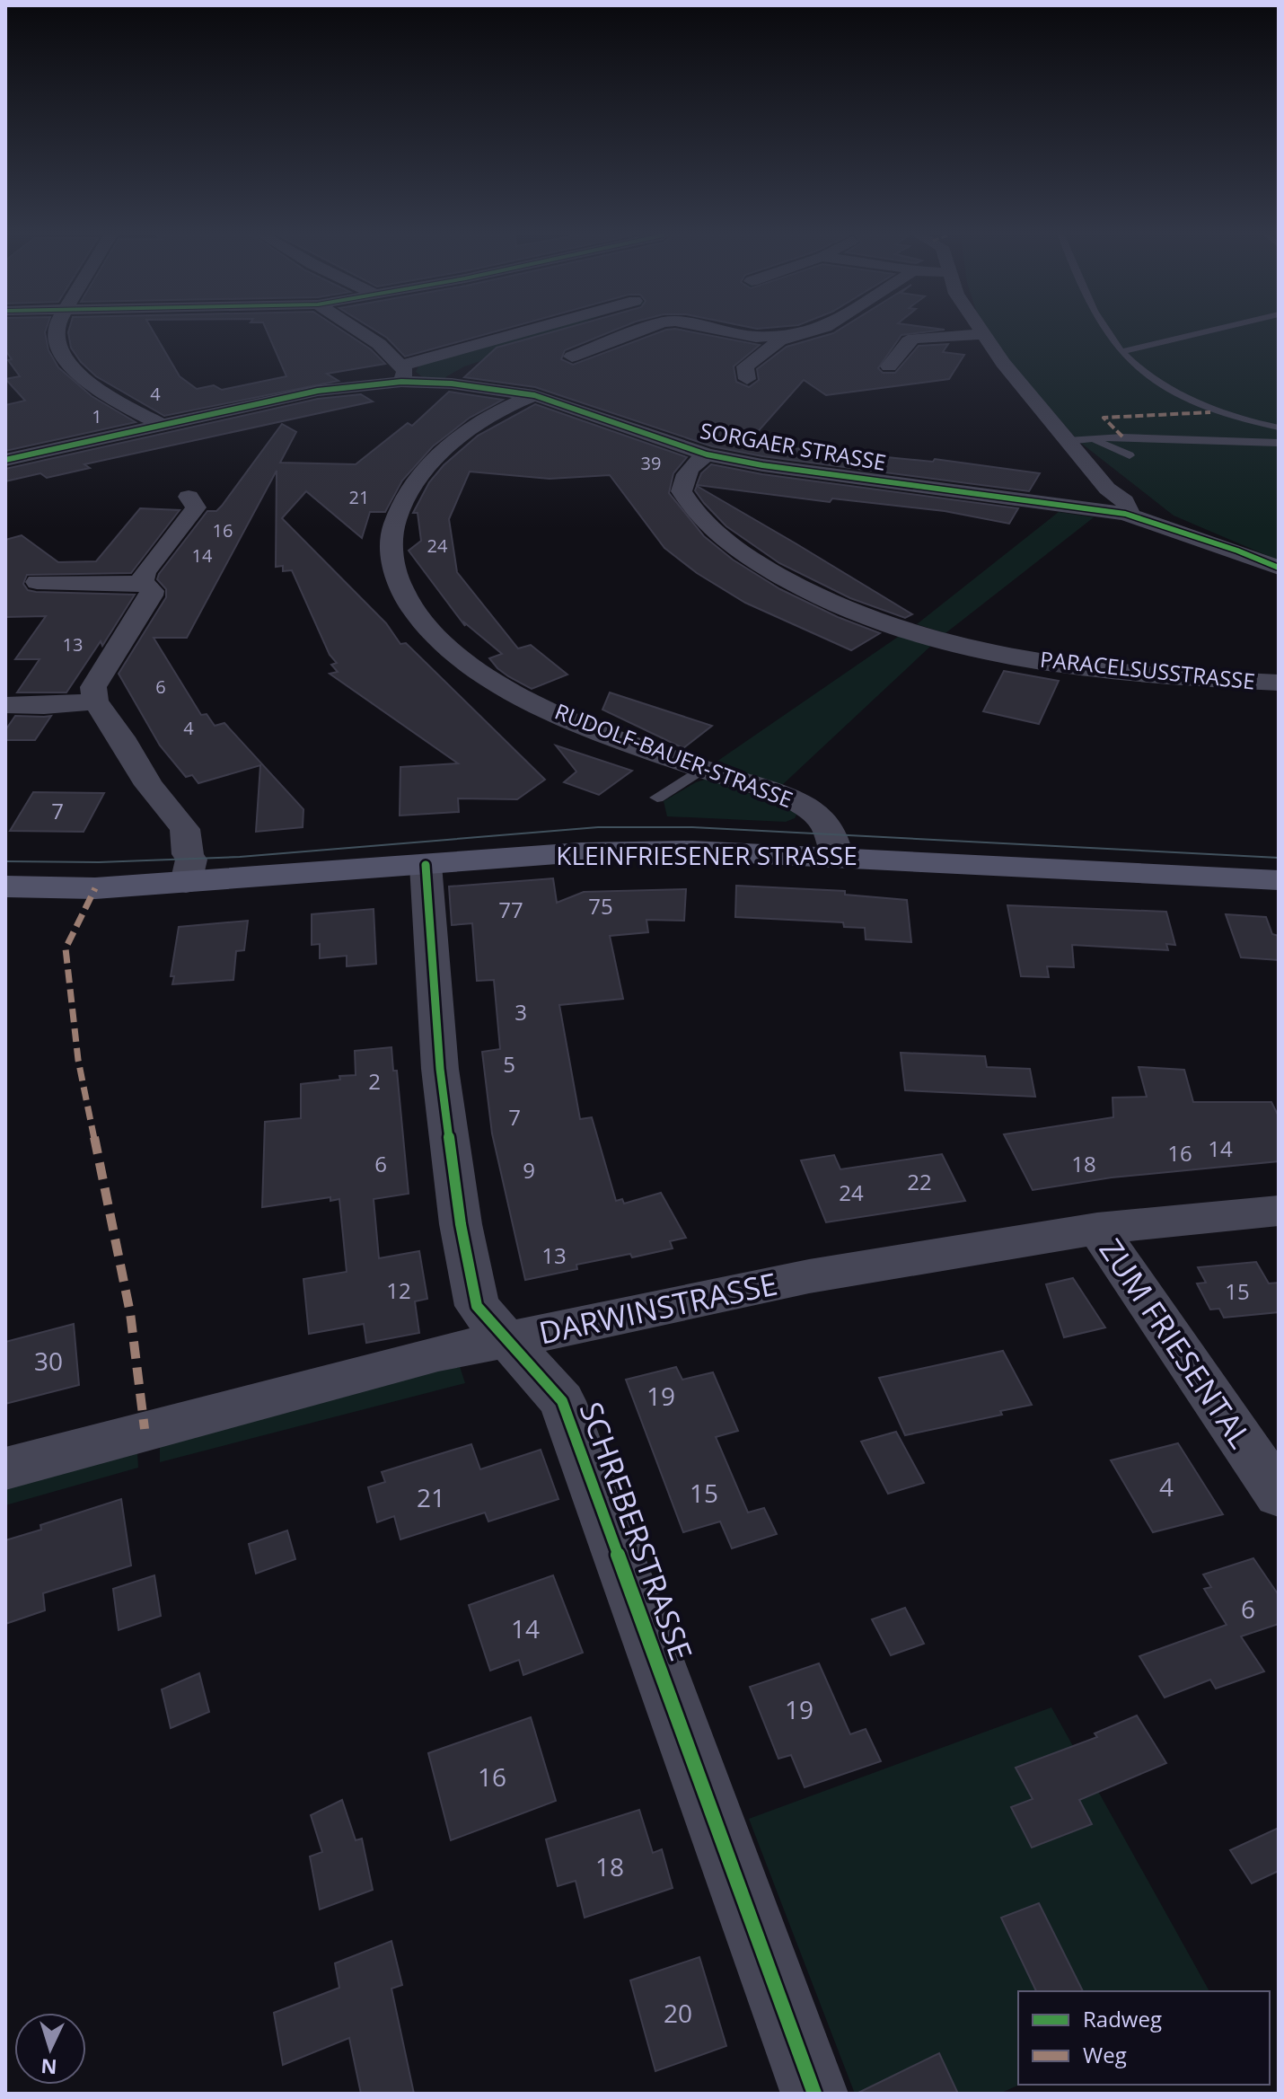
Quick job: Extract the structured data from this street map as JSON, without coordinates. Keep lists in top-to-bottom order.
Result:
{
  "streets": {
    "street": [
      "SORGAER STRASSE",
      "PARACELSUSSTRASSE",
      "RUDOLF-BAUER-STRASSE",
      "KLEINFRIESENER STRASSE",
      "DARWINSTRASSE",
      "ZUM FRIESENTAL",
      "SCHREBERSTRASSE"
    ]
  },
  "crossings": [
    ["SORGAER STRASSE", "PARACELSUSSTRASSE"],
    ["SORGAER STRASSE", "RUDOLF-BAUER-STRASSE"],
    ["RUDOLF-BAUER-STRASSE", "KLEINFRIESENER STRASSE"],
    ["KLEINFRIESENER STRASSE", "SCHREBERSTRASSE"],
    ["DARWINSTRASSE", "ZUM FRIESENTAL"],
    ["DARWINSTRASSE", "SCHREBERSTRASSE"]
  ],
  "house_numbers": [
    "4",
    "1",
    "39",
    "21",
    "16",
    "24",
    "14",
    "13",
    "6",
    "4",
    "7",
    "75",
    "77",
    "3",
    "5",
    "2",
    "7",
    "14",
    "16",
    "6",
    "18",
    "9",
    "22",
    "24",
    "13",
    "12",
    "15",
    "30",
    "19",
    "4",
    "15",
    "21",
    "6",
    "14",
    "19",
    "16",
    "18",
    "20"
  ],
  "legend": ["Radweg", "Weg"],
  "north": "bottom"
}
